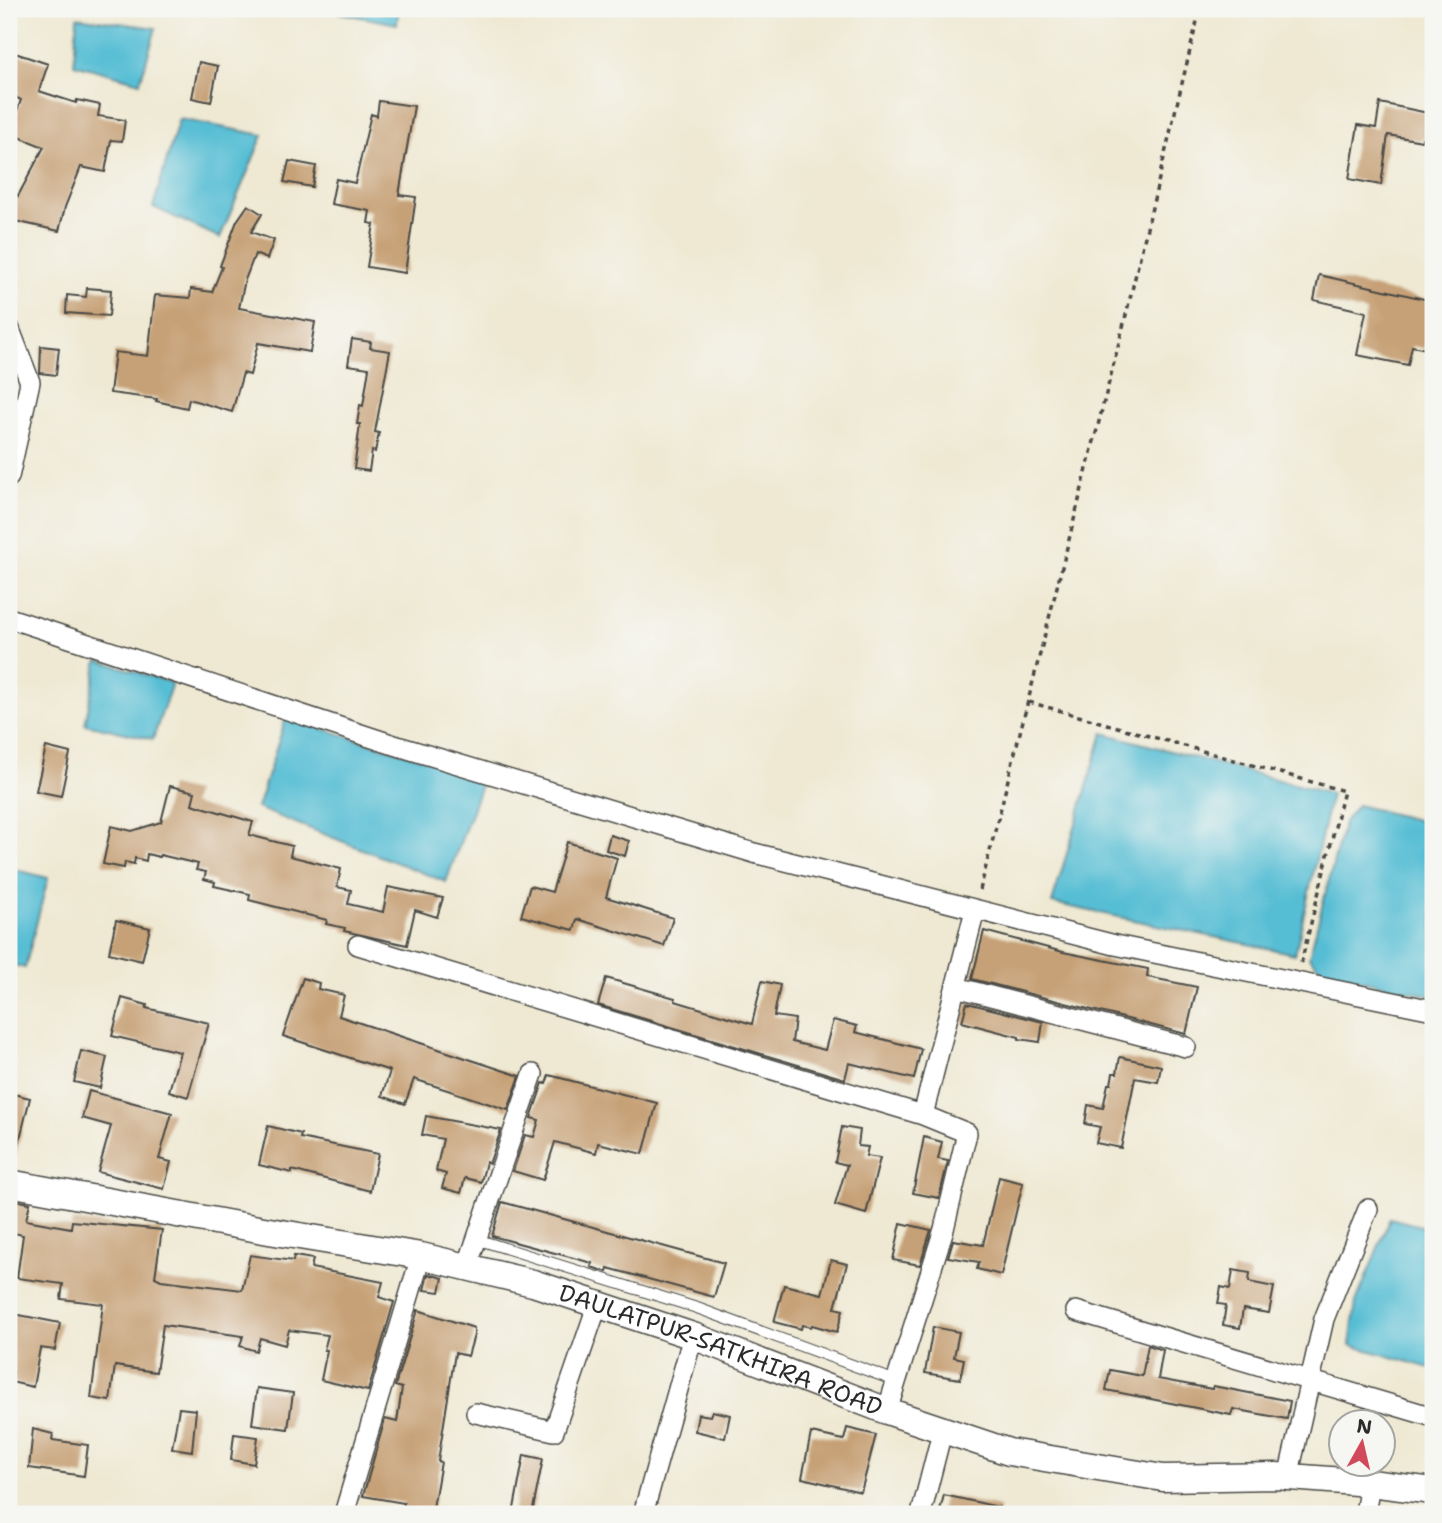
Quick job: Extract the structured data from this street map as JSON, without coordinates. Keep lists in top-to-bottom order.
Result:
{
  "streets": {
    "main road": ["DAULATPUR-SATKHIRA ROAD"]
  },
  "north": "top"
}
